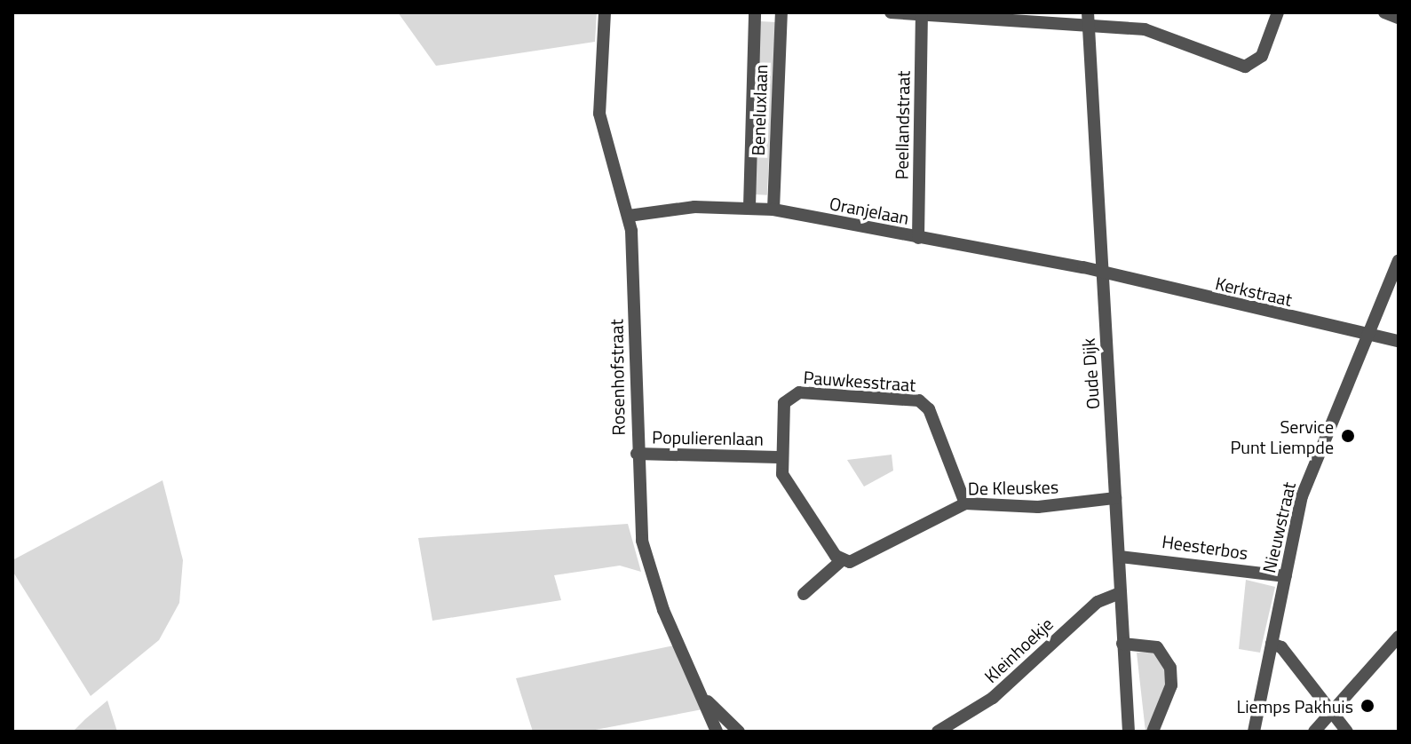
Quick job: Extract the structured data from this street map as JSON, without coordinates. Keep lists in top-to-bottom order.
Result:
{
  "streets": {
    "street": [
      "Beneluxlaan",
      "Peellandstraat",
      "Oranjelaan",
      "Kerkstraat",
      "Oude Dijk",
      "Rosenhofstraat",
      "Pauwkesstraat",
      "Populierenlaan",
      "De Kleuskes",
      "Nieuwstraat",
      "Heesterbos",
      "Kleinhoekje"
    ]
  },
  "crossings": [
    ["Beneluxlaan", "Oranjelaan"],
    ["Peellandstraat", "Oranjelaan"],
    ["Oranjelaan", "Kerkstraat"],
    ["Oranjelaan", "Oude Dijk"],
    ["Oranjelaan", "Rosenhofstraat"],
    ["Kerkstraat", "Oude Dijk"],
    ["Kerkstraat", "Nieuwstraat"],
    ["Oude Dijk", "De Kleuskes"],
    ["Oude Dijk", "Heesterbos"],
    ["Oude Dijk", "Kleinhoekje"],
    ["Rosenhofstraat", "Populierenlaan"],
    ["Pauwkesstraat", "Populierenlaan"],
    ["Pauwkesstraat", "De Kleuskes"],
    ["Populierenlaan", "De Kleuskes"],
    ["Nieuwstraat", "Heesterbos"]
  ],
  "places": ["Service Punt Liempde", "Liemps Pakhuis"]
}
